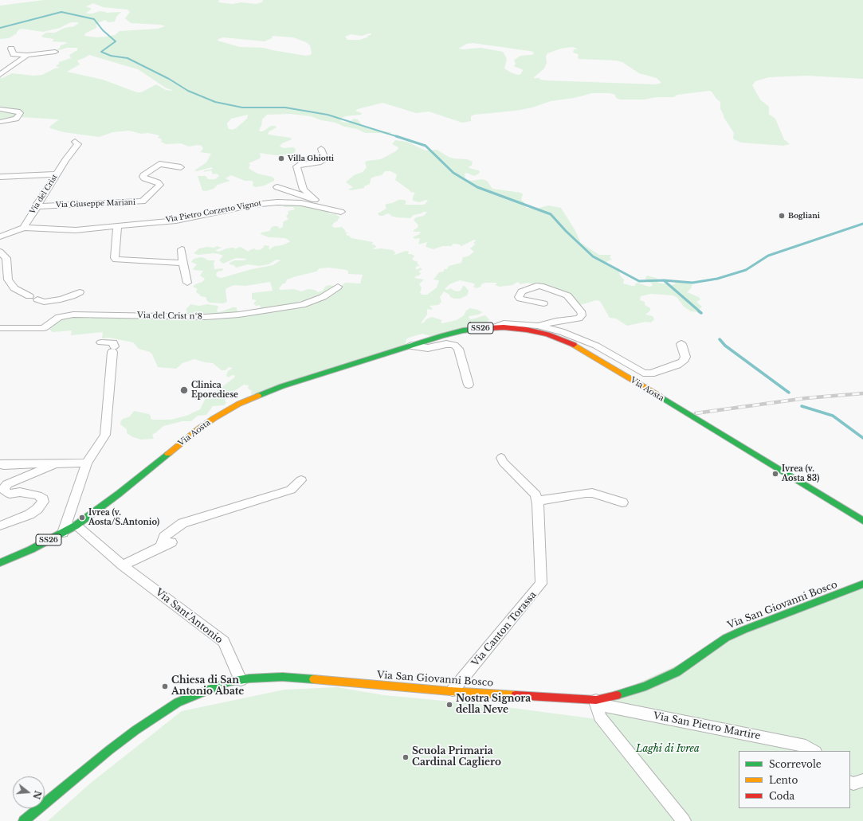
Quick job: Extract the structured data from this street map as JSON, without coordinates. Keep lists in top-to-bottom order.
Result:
{
  "streets": {
    "main road": ["SS26", "Via Aosta", "Via San Giovanni Bosco"],
    "street": [
      "Via del Crist",
      "Via Giuseppe Mariani",
      "Via Pietro Corzetto Vignot",
      "Via del Crist n°8",
      "Via Sant'Antonio",
      "Via Canton Torassa",
      "Via San Pietro Martire"
    ]
  },
  "crossings": [
    ["Via del Crist", "Via Giuseppe Mariani"],
    ["Via del Crist", "Via Pietro Corzetto Vignot"],
    ["Via Aosta", "Via Sant'Antonio"],
    ["Via San Giovanni Bosco", "Via Sant'Antonio"],
    ["Via San Giovanni Bosco", "Via Canton Torassa"],
    ["Via San Giovanni Bosco", "Via San Pietro Martire"]
  ],
  "parks": ["Laghi di Ivrea"],
  "places": [
    "Villa Ghiotti",
    "Bogliani",
    "Clinica Eporediese",
    "Ivrea (v. Aosta 83)",
    "Ivrea (v. Aosta/S.Antonio)",
    "Chiesa di San Antonio Abate",
    "Nostra Signora della Neve",
    "Scuola Primaria Cardinal Cagliero"
  ],
  "legend": ["Scorrevole", "Lento", "Coda"],
  "north": "right"
}
